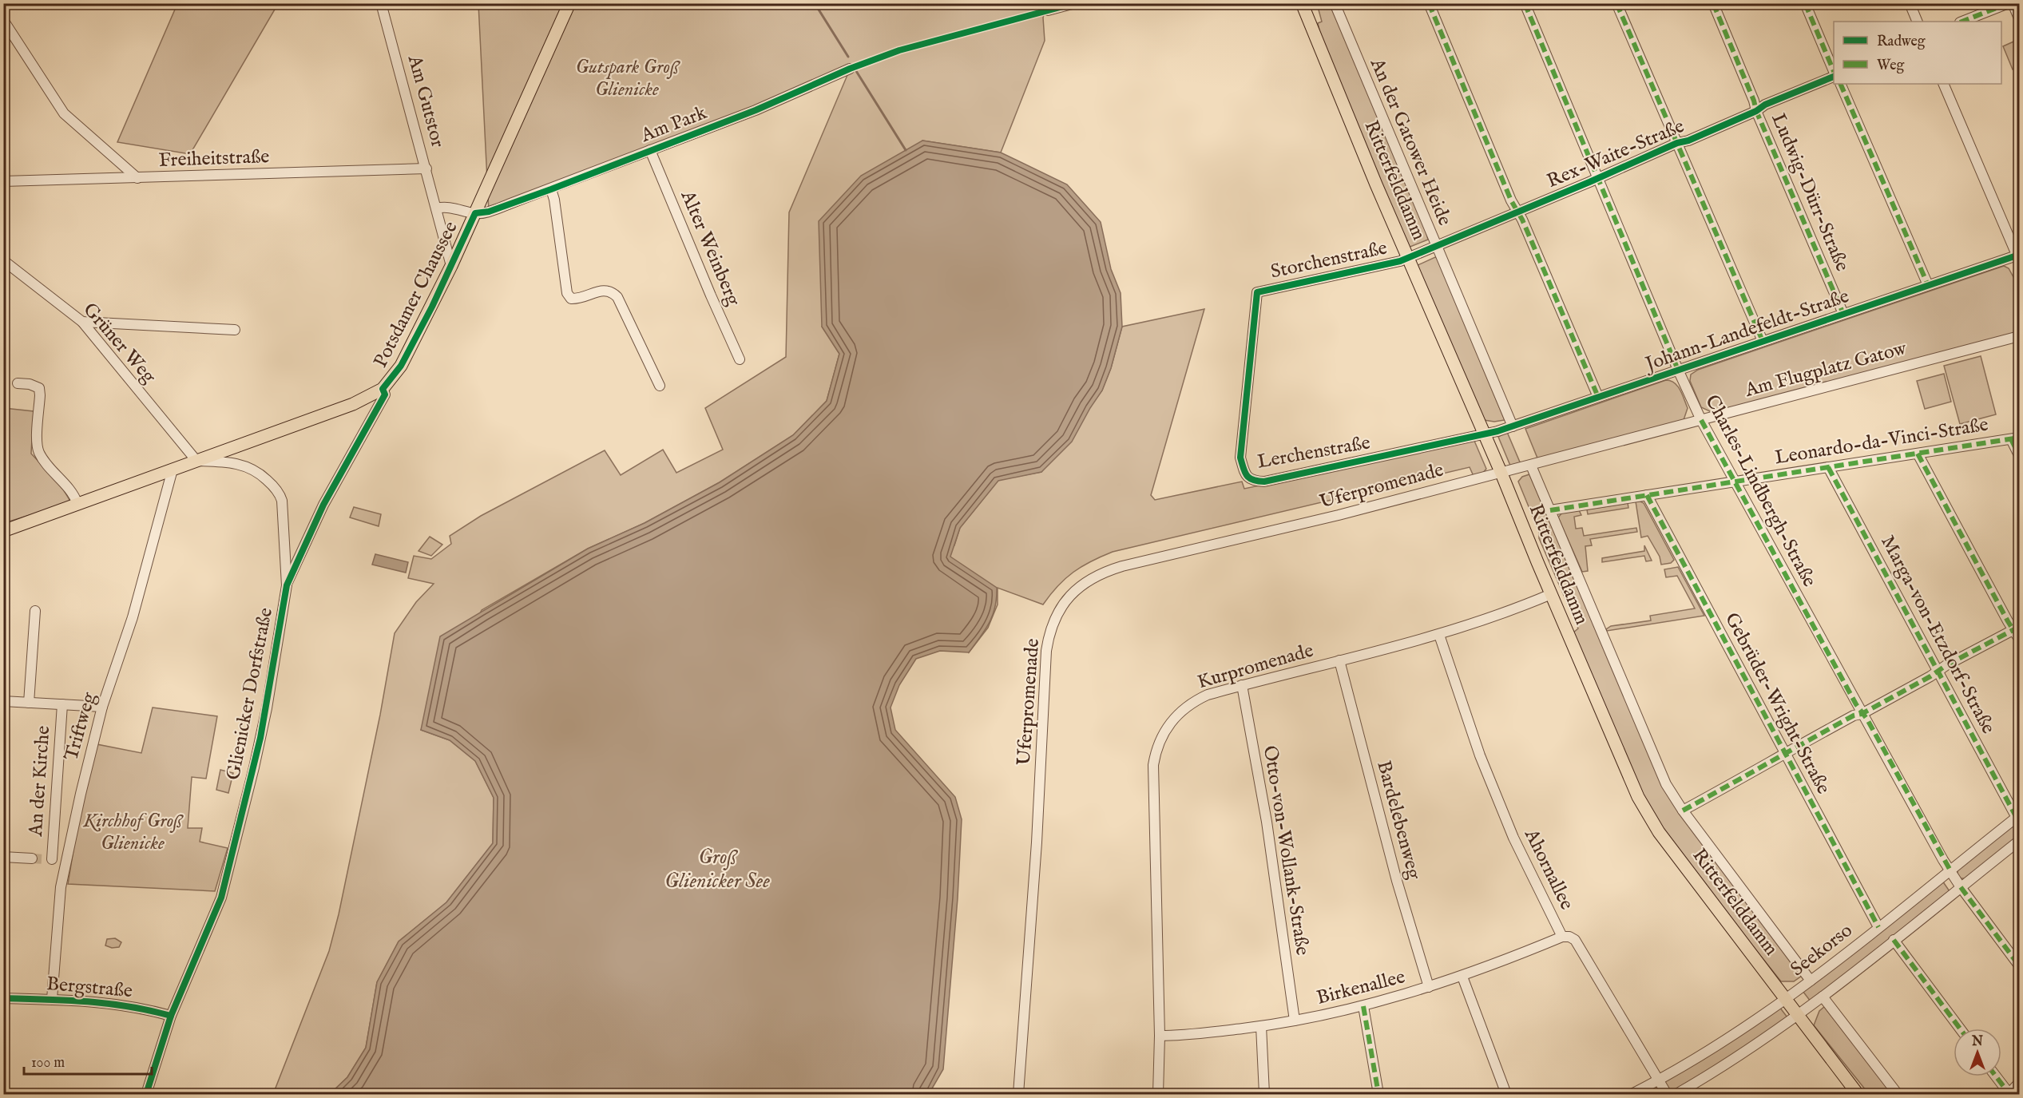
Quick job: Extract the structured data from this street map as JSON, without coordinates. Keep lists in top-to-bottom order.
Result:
{
  "streets": {
    "main road": ["Ritterfelddamm", "Potsdamer Chaussee"],
    "street": [
      "Am Gutstor",
      "Am Park",
      "An der Gatower Heide",
      "Rex-Waite-Straße",
      "Freiheitstraße",
      "Ludwig-Dürr-Straße",
      "Alter Weinberg",
      "Storchenstraße",
      "Johann-Landefeldt-Straße",
      "Grüner Weg",
      "Am Flugplatz Gatow",
      "Leonardo-da-Vinci-Straße",
      "Lerchenstraße",
      "Uferpromenade",
      "Charles-Lindbergh-Straße",
      "Marga-von-Etzdorf-Straße",
      "Kurpromenade",
      "Glienicker Dorfstraße",
      "Gebrüder-Wright-Straße",
      "Triftweg",
      "An der Kirche",
      "Bardelebenweg",
      "Otto-von-Wollank-Straße",
      "Ahornallee",
      "Seekorso",
      "Bergstraße",
      "Birkenallee"
    ]
  },
  "crossings": [
    ["Am Gutstor", "Freiheitstraße"],
    ["Am Gutstor", "Potsdamer Chaussee"],
    ["Am Park", "Alter Weinberg"],
    ["Am Park", "Potsdamer Chaussee"],
    ["An der Gatower Heide", "Rex-Waite-Straße"],
    ["An der Gatower Heide", "Johann-Landefeldt-Straße"],
    ["Rex-Waite-Straße", "Ritterfelddamm"],
    ["Rex-Waite-Straße", "Ludwig-Dürr-Straße"],
    ["Rex-Waite-Straße", "Storchenstraße"],
    ["Rex-Waite-Straße", "Charles-Lindbergh-Straße"],
    ["Ritterfelddamm", "Storchenstraße"],
    ["Ritterfelddamm", "Johann-Landefeldt-Straße"],
    ["Ritterfelddamm", "Am Flugplatz Gatow"],
    ["Ritterfelddamm", "Leonardo-da-Vinci-Straße"],
    ["Ritterfelddamm", "Lerchenstraße"],
    ["Ritterfelddamm", "Uferpromenade"],
    ["Ritterfelddamm", "Kurpromenade"],
    ["Ritterfelddamm", "Seekorso"],
    ["Ludwig-Dürr-Straße", "Johann-Landefeldt-Straße"],
    ["Storchenstraße", "Lerchenstraße"],
    ["Potsdamer Chaussee", "Grüner Weg"],
    ["Potsdamer Chaussee", "Glienicker Dorfstraße"],
    ["Potsdamer Chaussee", "Triftweg"],
    ["Johann-Landefeldt-Straße", "Lerchenstraße"],
    ["Johann-Landefeldt-Straße", "Charles-Lindbergh-Straße"],
    ["Grüner Weg", "Glienicker Dorfstraße"],
    ["Am Flugplatz Gatow", "Uferpromenade"],
    ["Am Flugplatz Gatow", "Charles-Lindbergh-Straße"],
    ["Leonardo-da-Vinci-Straße", "Charles-Lindbergh-Straße"],
    ["Leonardo-da-Vinci-Straße", "Marga-von-Etzdorf-Straße"],
    ["Leonardo-da-Vinci-Straße", "Gebrüder-Wright-Straße"],
    ["Charles-Lindbergh-Straße", "Seekorso"],
    ["Marga-von-Etzdorf-Straße", "Seekorso"],
    ["Kurpromenade", "Bardelebenweg"],
    ["Kurpromenade", "Otto-von-Wollank-Straße"],
    ["Kurpromenade", "Ahornallee"],
    ["Kurpromenade", "Birkenallee"],
    ["Glienicker Dorfstraße", "Bergstraße"],
    ["Gebrüder-Wright-Straße", "Seekorso"],
    ["Triftweg", "An der Kirche"],
    ["Triftweg", "Bergstraße"],
    ["Bardelebenweg", "Birkenallee"],
    ["Otto-von-Wollank-Straße", "Birkenallee"],
    ["Ahornallee", "Seekorso"],
    ["Ahornallee", "Birkenallee"]
  ],
  "water": ["Groß Glienicker See"],
  "parks": ["Gutspark Groß Glienicke", "Kirchhof Groß Glienicke"],
  "legend": ["Radweg", "Weg"],
  "scale_bar": "100 m",
  "north": "top"
}
